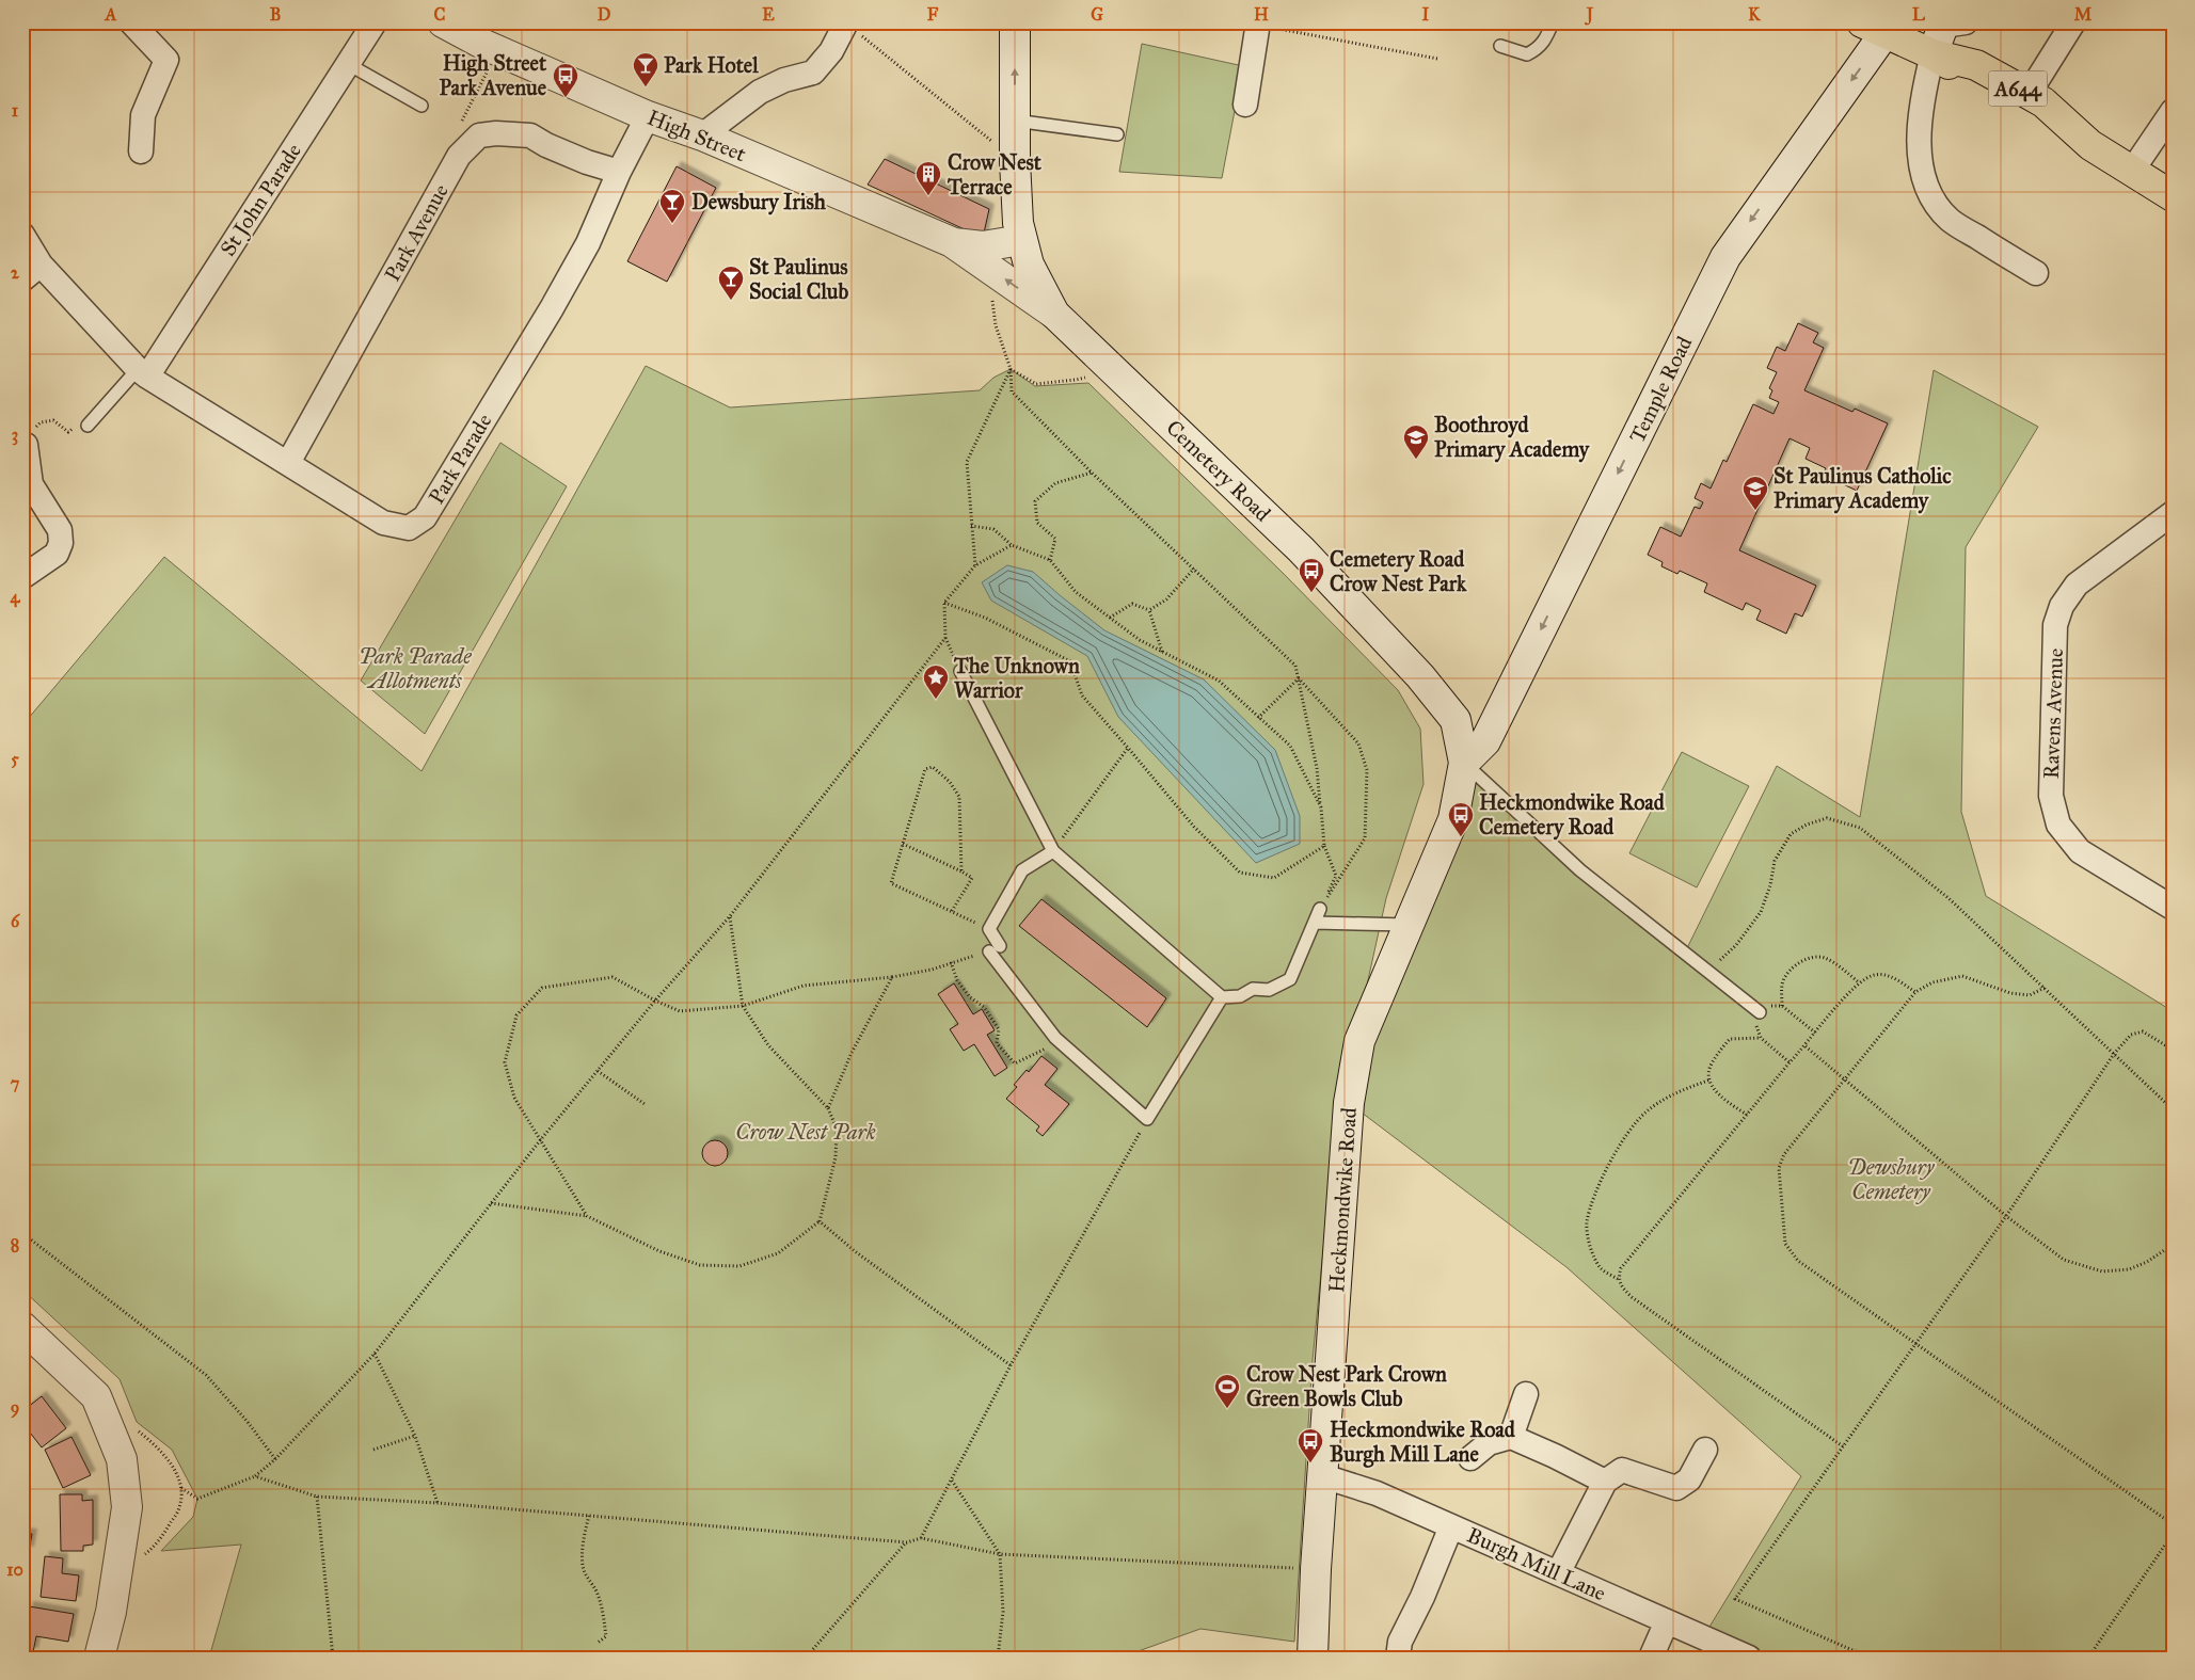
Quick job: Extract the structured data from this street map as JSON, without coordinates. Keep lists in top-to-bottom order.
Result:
{
  "streets": {
    "highway": ["A644"],
    "main road": [
      "High Street",
      "Temple Road",
      "Cemetery Road",
      "Heckmondwike Road"
    ],
    "street": [
      "St John Parade",
      "Park Avenue",
      "Park Parade",
      "Ravens Avenue",
      "Burgh Mill Lane"
    ]
  },
  "crossings": [
    ["A644", "Temple Road"],
    ["High Street", "Park Parade"],
    ["High Street", "Cemetery Road"],
    ["St John Parade", "Park Parade"],
    ["Park Avenue", "Park Parade"],
    ["Temple Road", "Cemetery Road"],
    ["Temple Road", "Heckmondwike Road"],
    ["Cemetery Road", "Heckmondwike Road"],
    ["Heckmondwike Road", "Burgh Mill Lane"]
  ],
  "one_way": ["Temple Road"],
  "parks": ["Park Parade Allotments", "Crow Nest Park", "Dewsbury Cemetery"],
  "places": {
    "bar": ["Park Hotel", "Dewsbury Irish", "St Paulinus Social Club"],
    "bus stop": [
      "High Street Park Avenue",
      "Cemetery Road Crow Nest Park",
      "Heckmondwike Road Cemetery Road",
      "Heckmondwike Road Burgh Mill Lane"
    ],
    "building": ["Crow Nest Terrace"],
    "school or university": ["Boothroyd Primary Academy", "St Paulinus Catholic Primary Academy"],
    "place": ["The Unknown Warrior"],
    "sports": ["Crow Nest Park Crown Green Bowls Club"]
  },
  "grid": {
    "columns": [
      "A",
      "B",
      "C",
      "D",
      "E",
      "F",
      "G",
      "H",
      "I",
      "J",
      "K",
      "L",
      "M"
    ],
    "rows": [
      "1",
      "2",
      "3",
      "4",
      "5",
      "6",
      "7",
      "8",
      "9",
      "10"
    ]
  }
}
